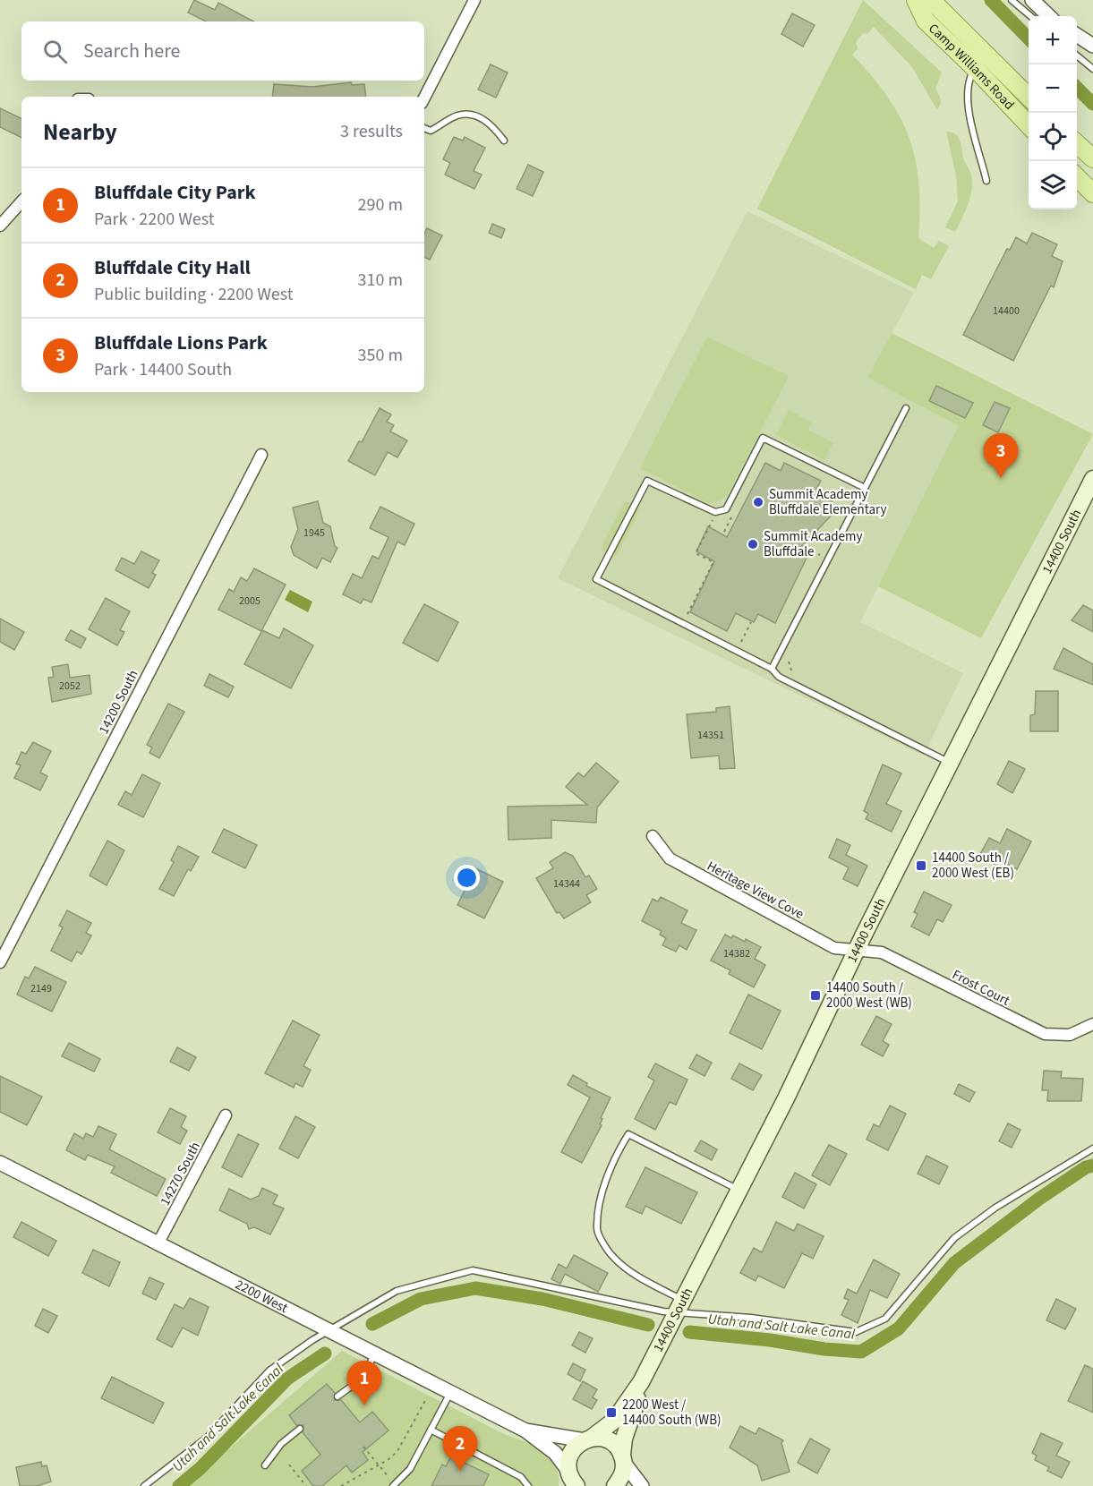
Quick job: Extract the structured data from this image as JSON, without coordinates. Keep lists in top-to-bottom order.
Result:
{
  "streets": {
    "main road": ["Camp Williams Road", "14400 South"],
    "street": [
      "14200 South",
      "Heritage View Cove",
      "Frost Court",
      "14270 South",
      "2200 West"
    ]
  },
  "crossings": [
    ["14400 South", "Heritage View Cove"],
    ["14400 South", "Frost Court"],
    ["14400 South", "2200 West"],
    ["Heritage View Cove", "Frost Court"],
    ["14270 South", "2200 West"]
  ],
  "water": ["Utah and Salt Lake Canal"],
  "places": {
    "other": ["Summit Academy Bluffdale Elementary", "Summit Academy Bluffdale"],
    "transit": ["14400 South / 2000 West (EB)", "14400 South / 2000 West (WB)", "2200 West / 14400 South (WB)"]
  },
  "house_numbers": [
    "14400",
    "1945",
    "2005",
    "2052",
    "14351",
    "14344",
    "14382",
    "2149"
  ],
  "page": {
    "map_buttons": ["+", "−"],
    "search": "Search here",
    "heading": ["Nearby", "3 results"],
    "list": [
      {
        "mark": "1",
        "name": "Bluffdale City Park",
        "note": "Park · 2200 West",
        "value": "290 m"
      },
      {
        "mark": "2",
        "name": "Bluffdale City Hall",
        "note": "Public building · 2200 West",
        "value": "310 m"
      },
      {
        "mark": "3",
        "name": "Bluffdale Lions Park",
        "note": "Park · 14400 South",
        "value": "350 m"
      }
    ],
    "pins": ["3", "1", "2"]
  }
}
